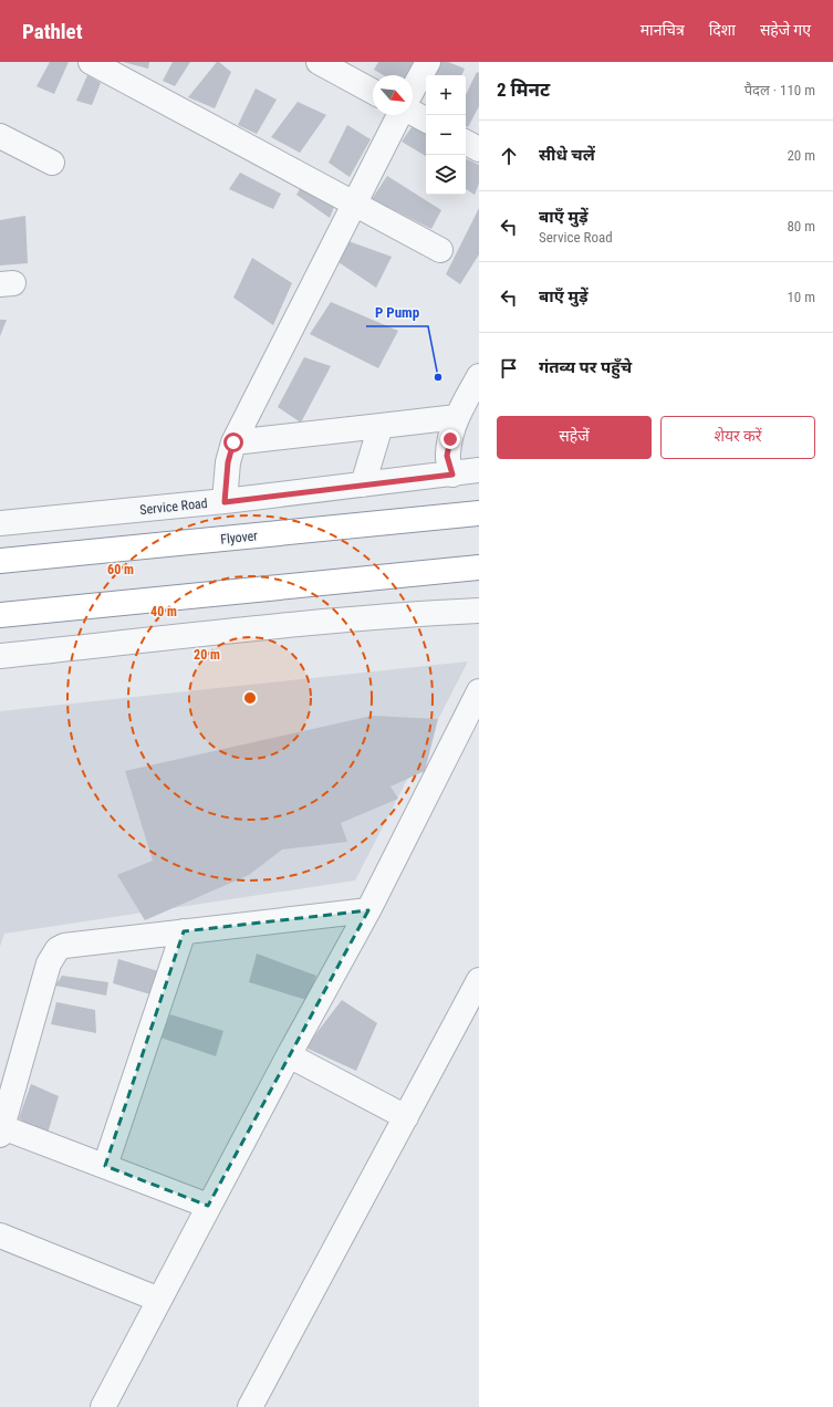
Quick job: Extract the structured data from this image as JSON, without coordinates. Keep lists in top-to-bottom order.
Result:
{
  "streets": {
    "highway": ["Flyover"],
    "street": ["Service Road"]
  },
  "places": ["P Pump"],
  "north": "bottom right",
  "page": {
    "header": "Pathlet",
    "nav": ["मानचित्र", "दिशा", "सहेजे गए"],
    "heading": ["2 मिनट", "पैदल · 110 m"],
    "map_buttons": ["+", "−"],
    "list": [
      ["सीधे चलें", "20 m"],
      ["बाएँ मुड़ें", "Service Road", "80 m"],
      ["बाएँ मुड़ें", "10 m"],
      "गंतव्य पर पहुँचे"
    ],
    "buttons": ["सहेजें", "शेयर करें"]
  },
  "rings": ["60 m", "40 m", "20 m"]
}
